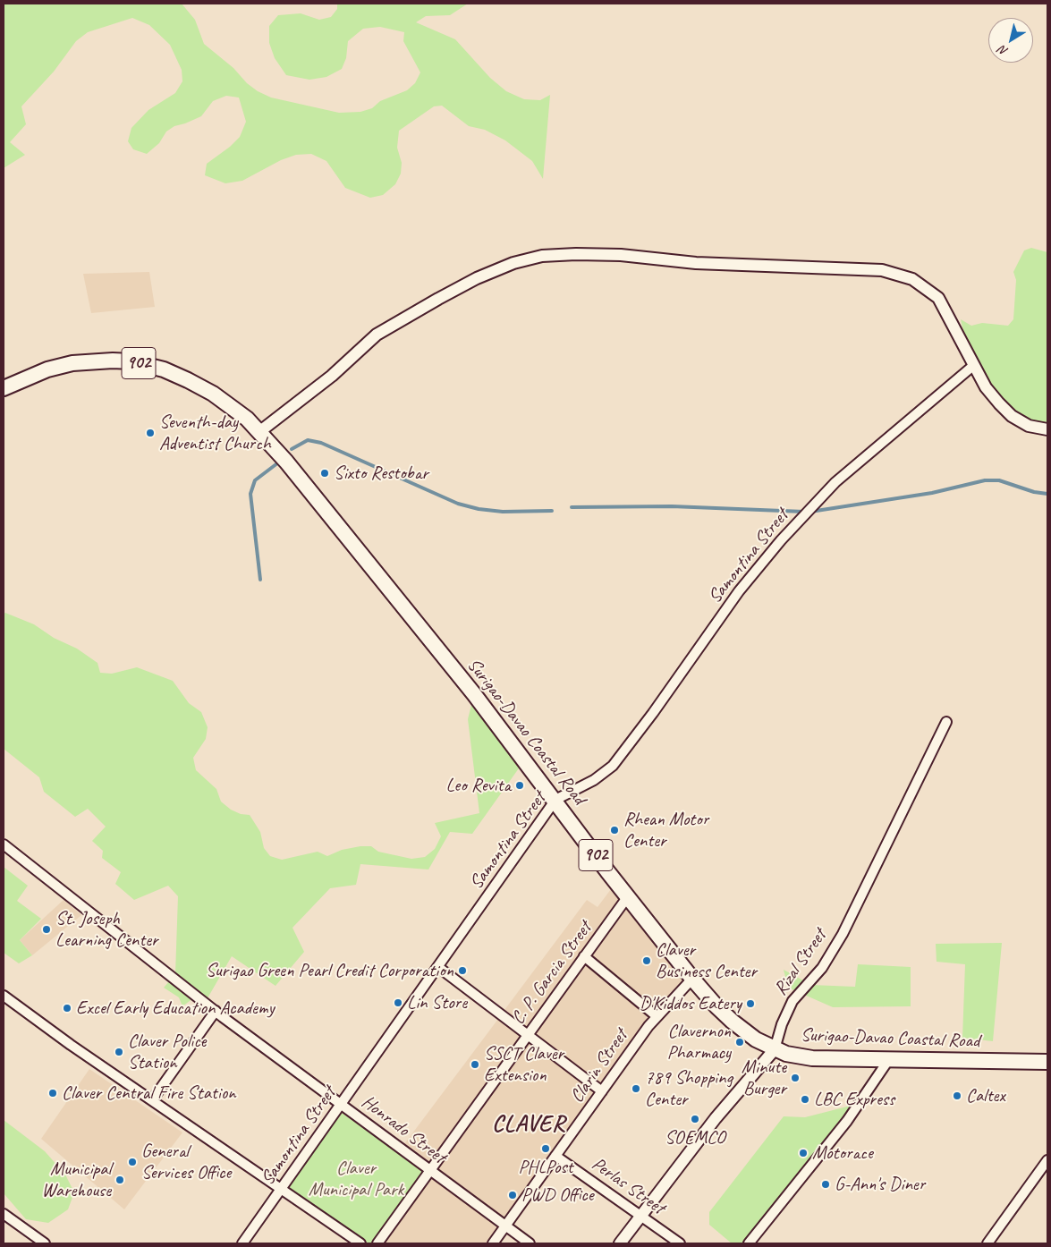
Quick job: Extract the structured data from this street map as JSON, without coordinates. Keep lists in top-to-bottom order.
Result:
{
  "streets": {
    "highway": ["902", "Surigao-Davao Coastal Road"],
    "street": [
      "Samontina Street",
      "Rizal Street",
      "C. P. Garcia Street",
      "Clarin Street",
      "Honrado Street",
      "Perlas Street"
    ]
  },
  "crossings": [
    ["Samontina Street", "Surigao-Davao Coastal Road"],
    ["Samontina Street", "Honrado Street"],
    ["Surigao-Davao Coastal Road", "Rizal Street"],
    ["Surigao-Davao Coastal Road", "C. P. Garcia Street"],
    ["Surigao-Davao Coastal Road", "Clarin Street"],
    ["Rizal Street", "Perlas Street"],
    ["C. P. Garcia Street", "Honrado Street"],
    ["Clarin Street", "Honrado Street"],
    ["Clarin Street", "Perlas Street"]
  ],
  "districts": ["CLAVER"],
  "parks": ["Claver Municipal Park"],
  "places": [
    "Seventh-day Adventist Church",
    "Sixto Restobar",
    "Leo Revita",
    "Rhean Motor Center",
    "St. Joseph Learning Center",
    "Claver Business Center",
    "Surigao Green Pearl Credit Corporation",
    "Lin Store",
    "D'Kiddos Eatery",
    "Excel Early Education Academy",
    "Clavernon Pharmacy",
    "Claver Police Station",
    "SSCT Claver Extension",
    "Minute Burger",
    "789 Shopping Center",
    "Claver Central Fire Station",
    "Caltex",
    "LBC Express",
    "SOEMCO",
    "PHLPost",
    "Motorace",
    "General Services Office",
    "Municipal Warehouse",
    "G-Ann's Diner",
    "PWD Office"
  ],
  "north": "bottom left"
}
